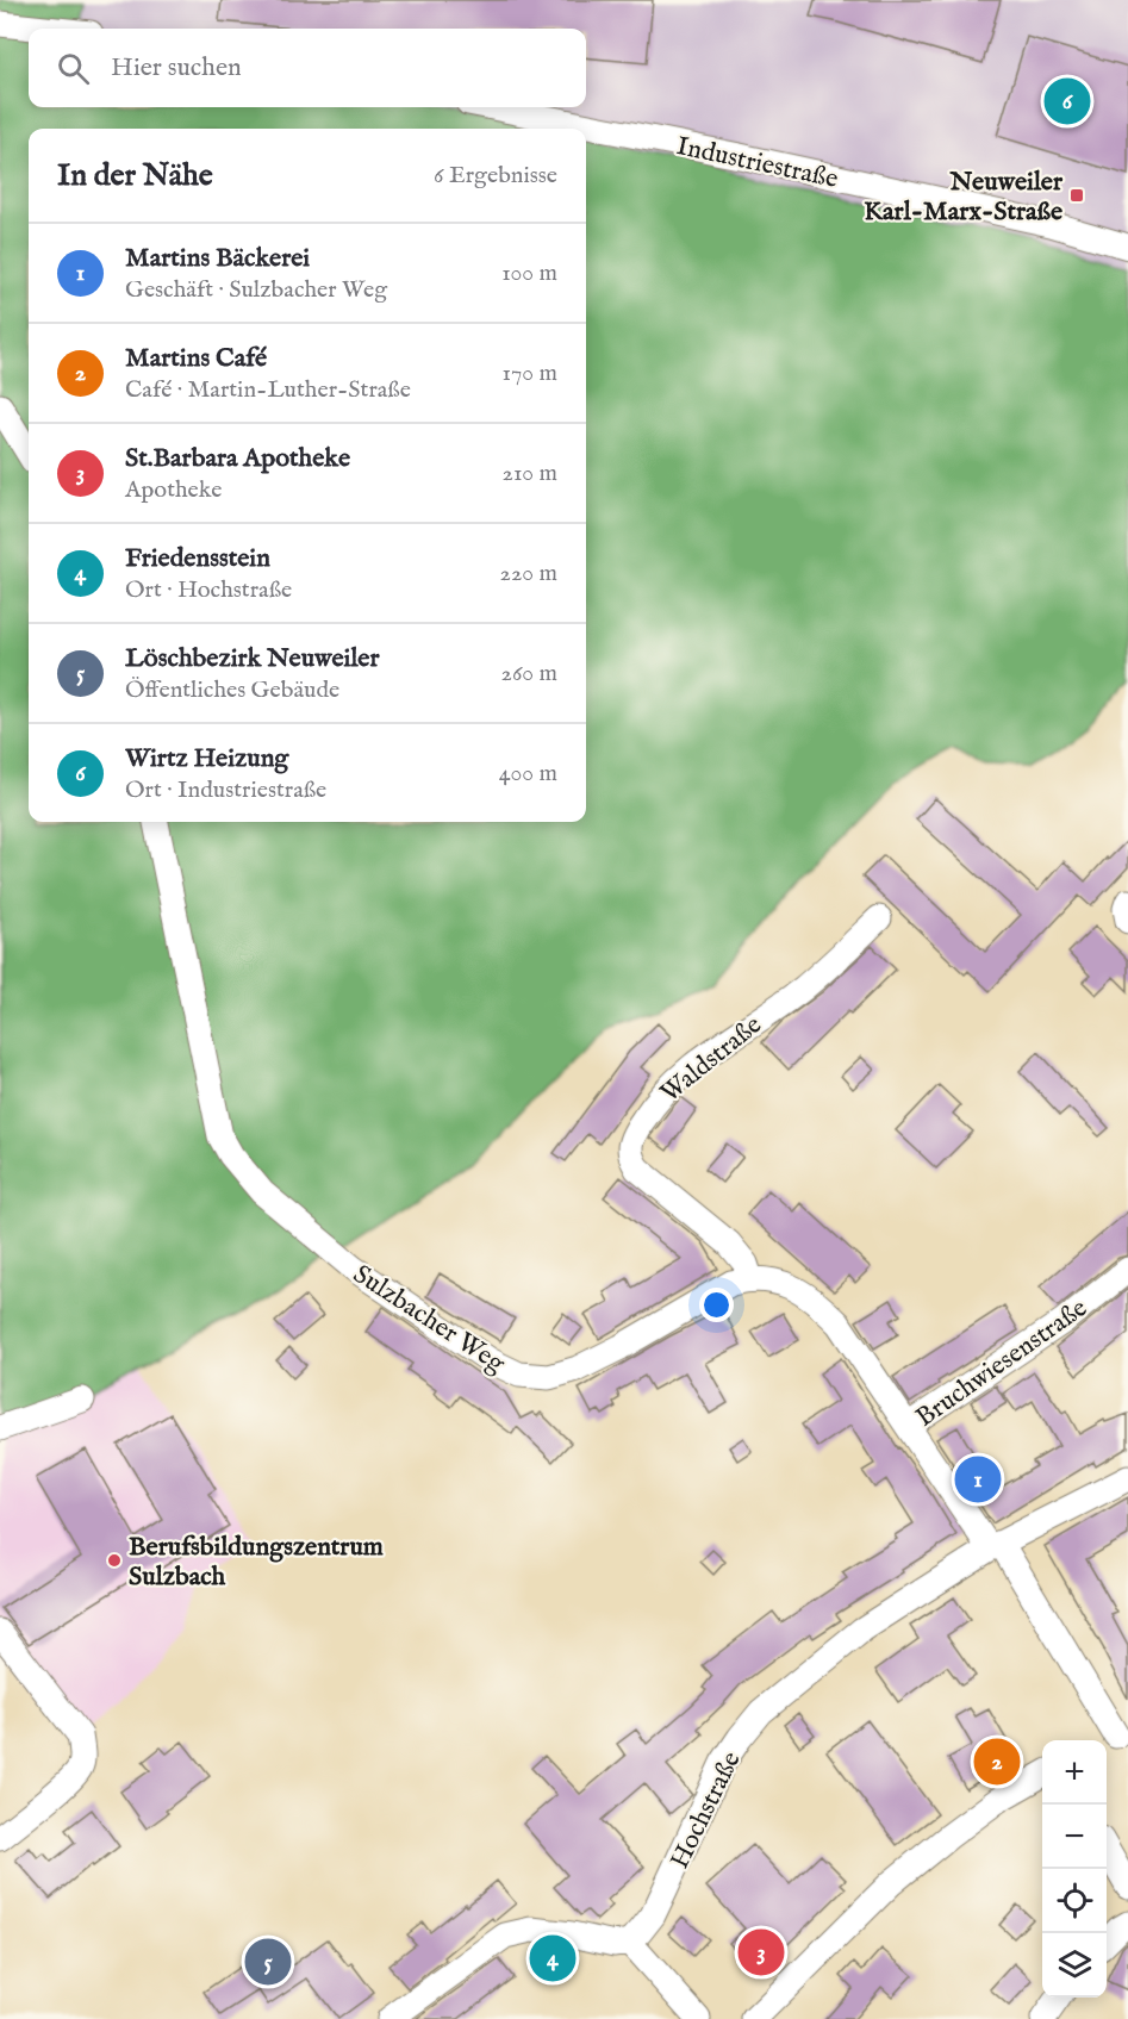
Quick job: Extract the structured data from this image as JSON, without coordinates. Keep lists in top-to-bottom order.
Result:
{
  "streets": {
    "street": [
      "Industriestraße",
      "Waldstraße",
      "Sulzbacher Weg",
      "Bruchwiesenstraße",
      "Hochstraße"
    ]
  },
  "crossings": [
    ["Waldstraße", "Sulzbacher Weg"]
  ],
  "places": {
    "transit": ["Neuweiler Karl-Marx-Straße"],
    "other": ["Berufsbildungszentrum Sulzbach"]
  },
  "page": {
    "search": "Hier suchen",
    "pins": [
      "6",
      "1",
      "2",
      "3",
      "4",
      "5"
    ],
    "heading": ["In der Nähe", "6 Ergebnisse"],
    "list": [
      {
        "mark": "1",
        "name": "Martins Bäckerei",
        "note": "Geschäft · Sulzbacher Weg",
        "value": "100 m"
      },
      {
        "mark": "2",
        "name": "Martins Café",
        "note": "Café · Martin-Luther-Straße",
        "value": "170 m"
      },
      {
        "mark": "3",
        "name": "St.Barbara Apotheke",
        "note": "Apotheke",
        "value": "210 m"
      },
      {
        "mark": "4",
        "name": "Friedensstein",
        "note": "Ort · Hochstraße",
        "value": "220 m"
      },
      {
        "mark": "5",
        "name": "Löschbezirk Neuweiler",
        "note": "Öffentliches Gebäude",
        "value": "260 m"
      },
      {
        "mark": "6",
        "name": "Wirtz Heizung",
        "note": "Ort · Industriestraße",
        "value": "400 m"
      }
    ],
    "map_buttons": ["+", "−"]
  }
}
